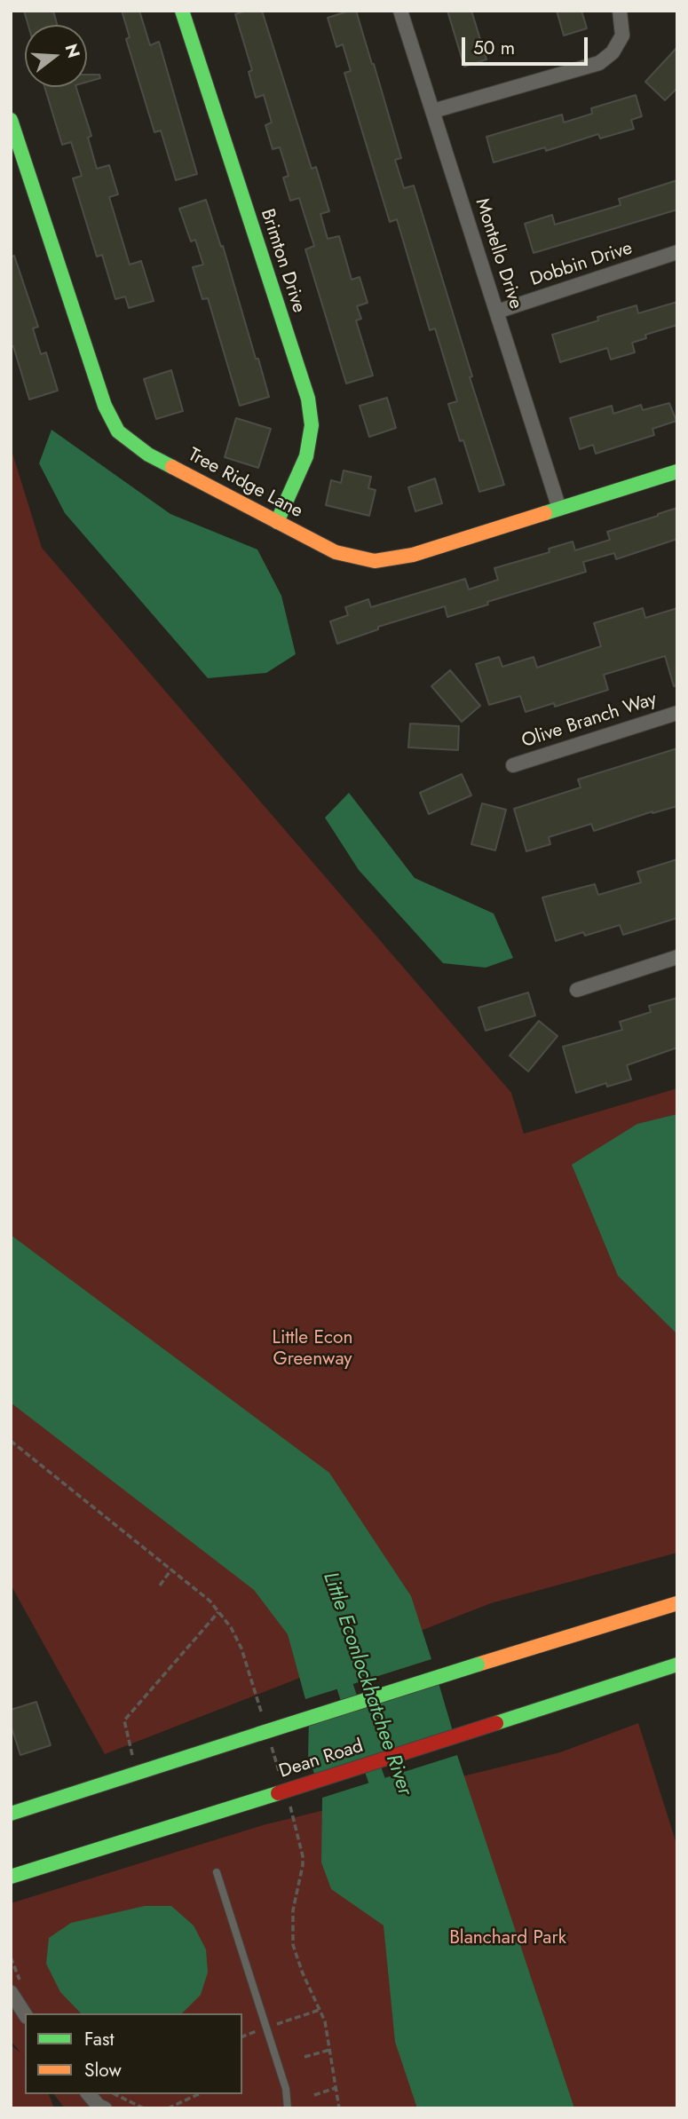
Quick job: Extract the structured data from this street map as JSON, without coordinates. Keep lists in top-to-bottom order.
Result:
{
  "streets": {
    "street": [
      "Montello Drive",
      "Brimton Drive",
      "Dobbin Drive",
      "Tree Ridge Lane",
      "Olive Branch Way",
      "Dean Road"
    ]
  },
  "crossings": [
    ["Montello Drive", "Dobbin Drive"],
    ["Montello Drive", "Tree Ridge Lane"],
    ["Brimton Drive", "Tree Ridge Lane"]
  ],
  "water": ["Little Econlockhatchee River"],
  "parks": ["Little Econ Greenway", "Blanchard Park"],
  "legend": ["Fast", "Slow"],
  "scale_bar": "50 m",
  "north": "right"
}
